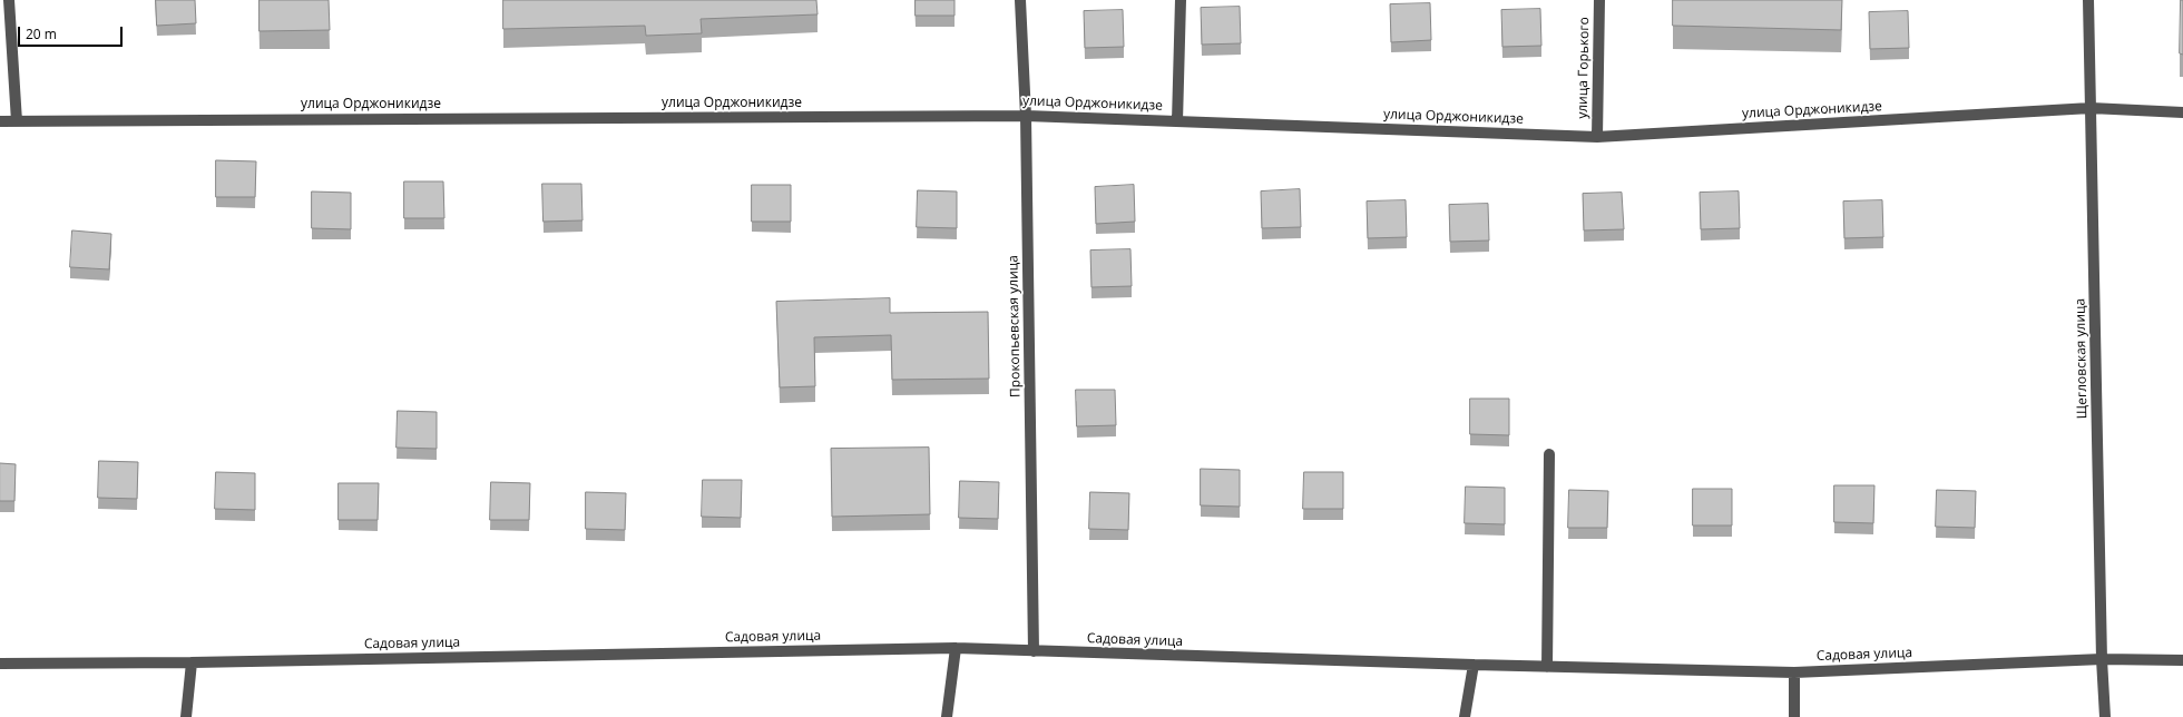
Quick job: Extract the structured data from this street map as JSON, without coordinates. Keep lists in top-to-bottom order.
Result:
{
  "streets": {
    "street": [
      "улица Горького",
      "улица Орджоникидзе",
      "Прокопьевская улица",
      "Щегловская улица",
      "Садовая улица"
    ]
  },
  "crossings": [
    ["улица Горького", "улица Орджоникидзе"],
    ["улица Орджоникидзе", "Прокопьевская улица"],
    ["улица Орджоникидзе", "Щегловская улица"],
    ["Прокопьевская улица", "Садовая улица"],
    ["Щегловская улица", "Садовая улица"]
  ],
  "scale_bar": "20 m"
}
